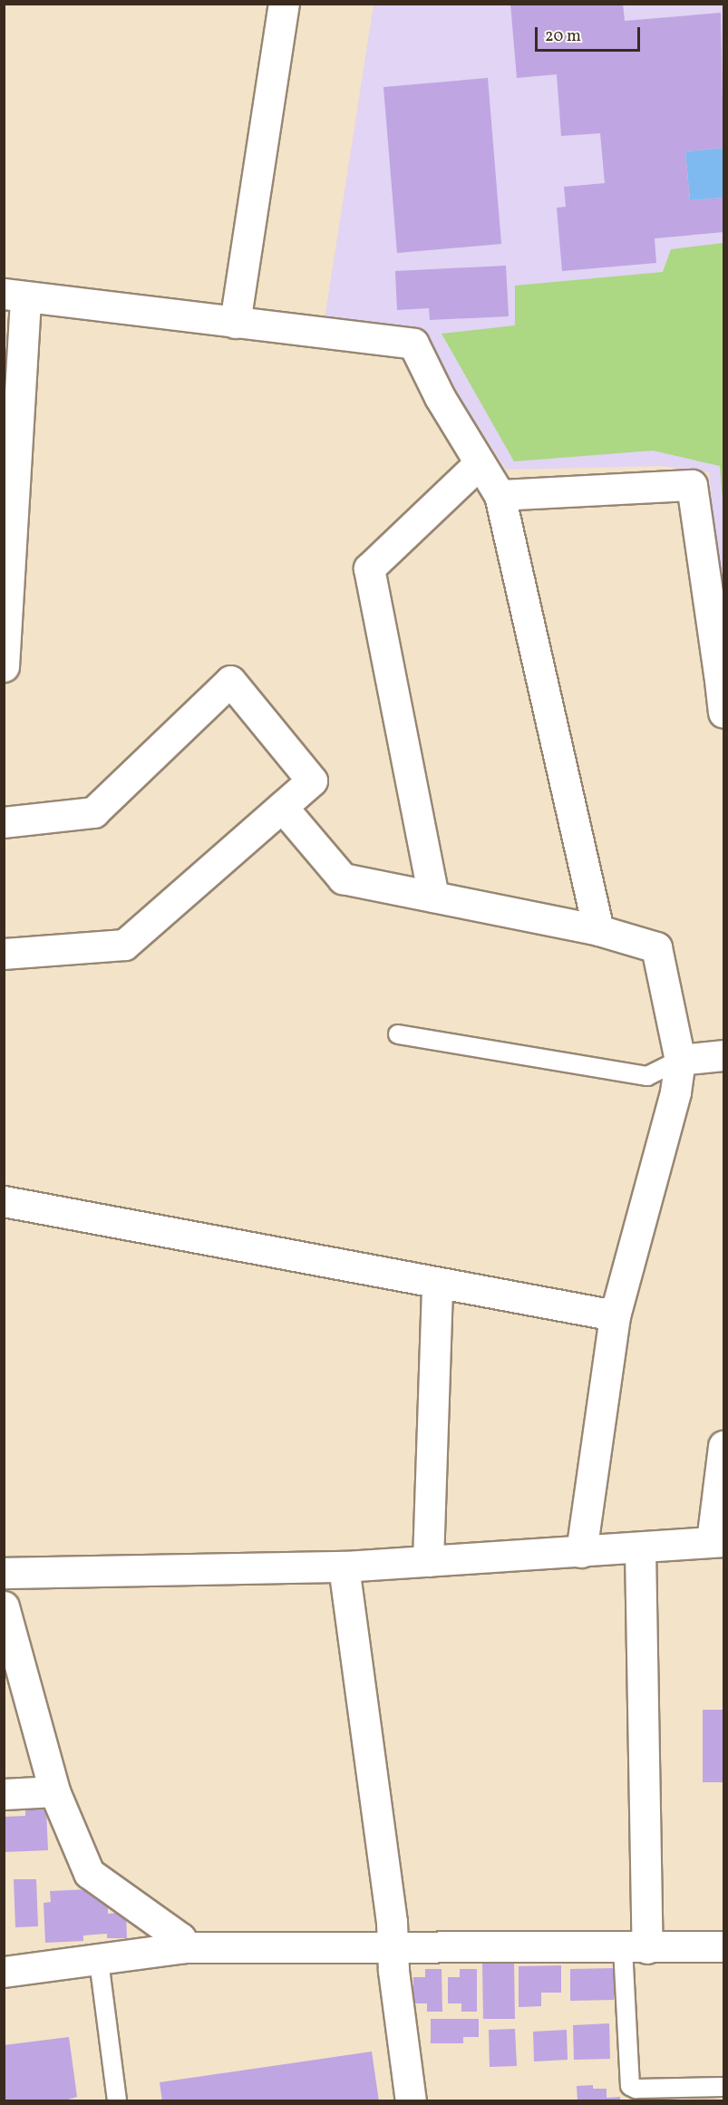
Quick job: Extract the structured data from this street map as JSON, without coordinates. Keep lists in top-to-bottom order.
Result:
{
  "scale_bar": "20 m"
}
